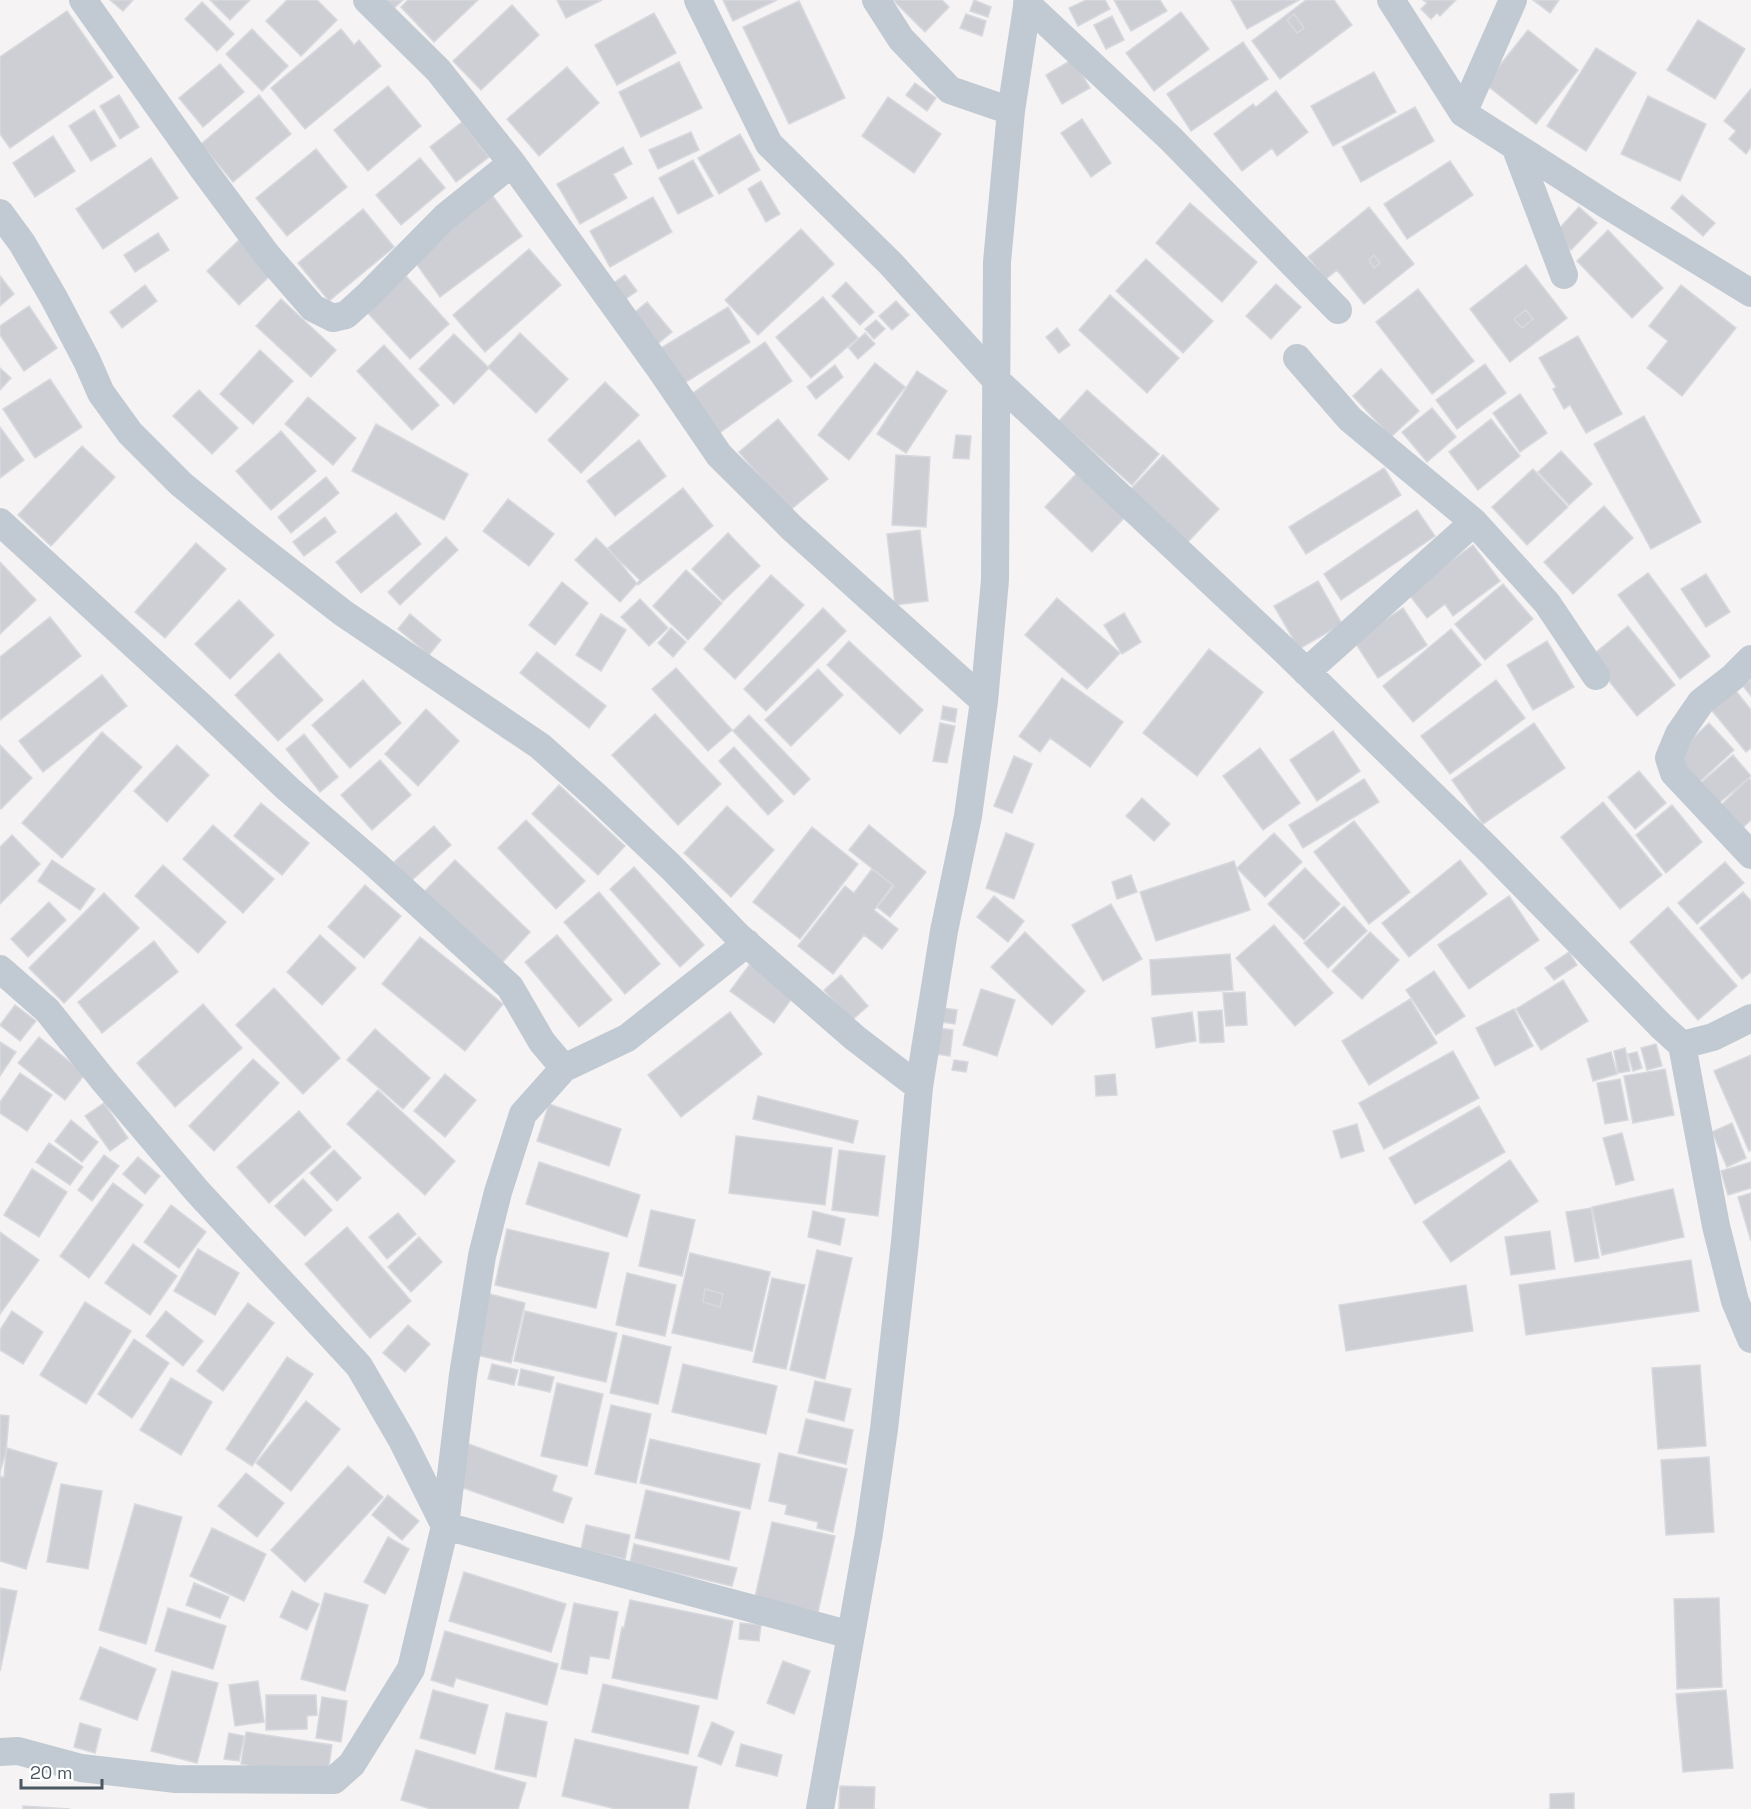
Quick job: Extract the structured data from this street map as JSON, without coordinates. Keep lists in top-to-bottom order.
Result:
{
  "scale_bar": "20 m"
}
